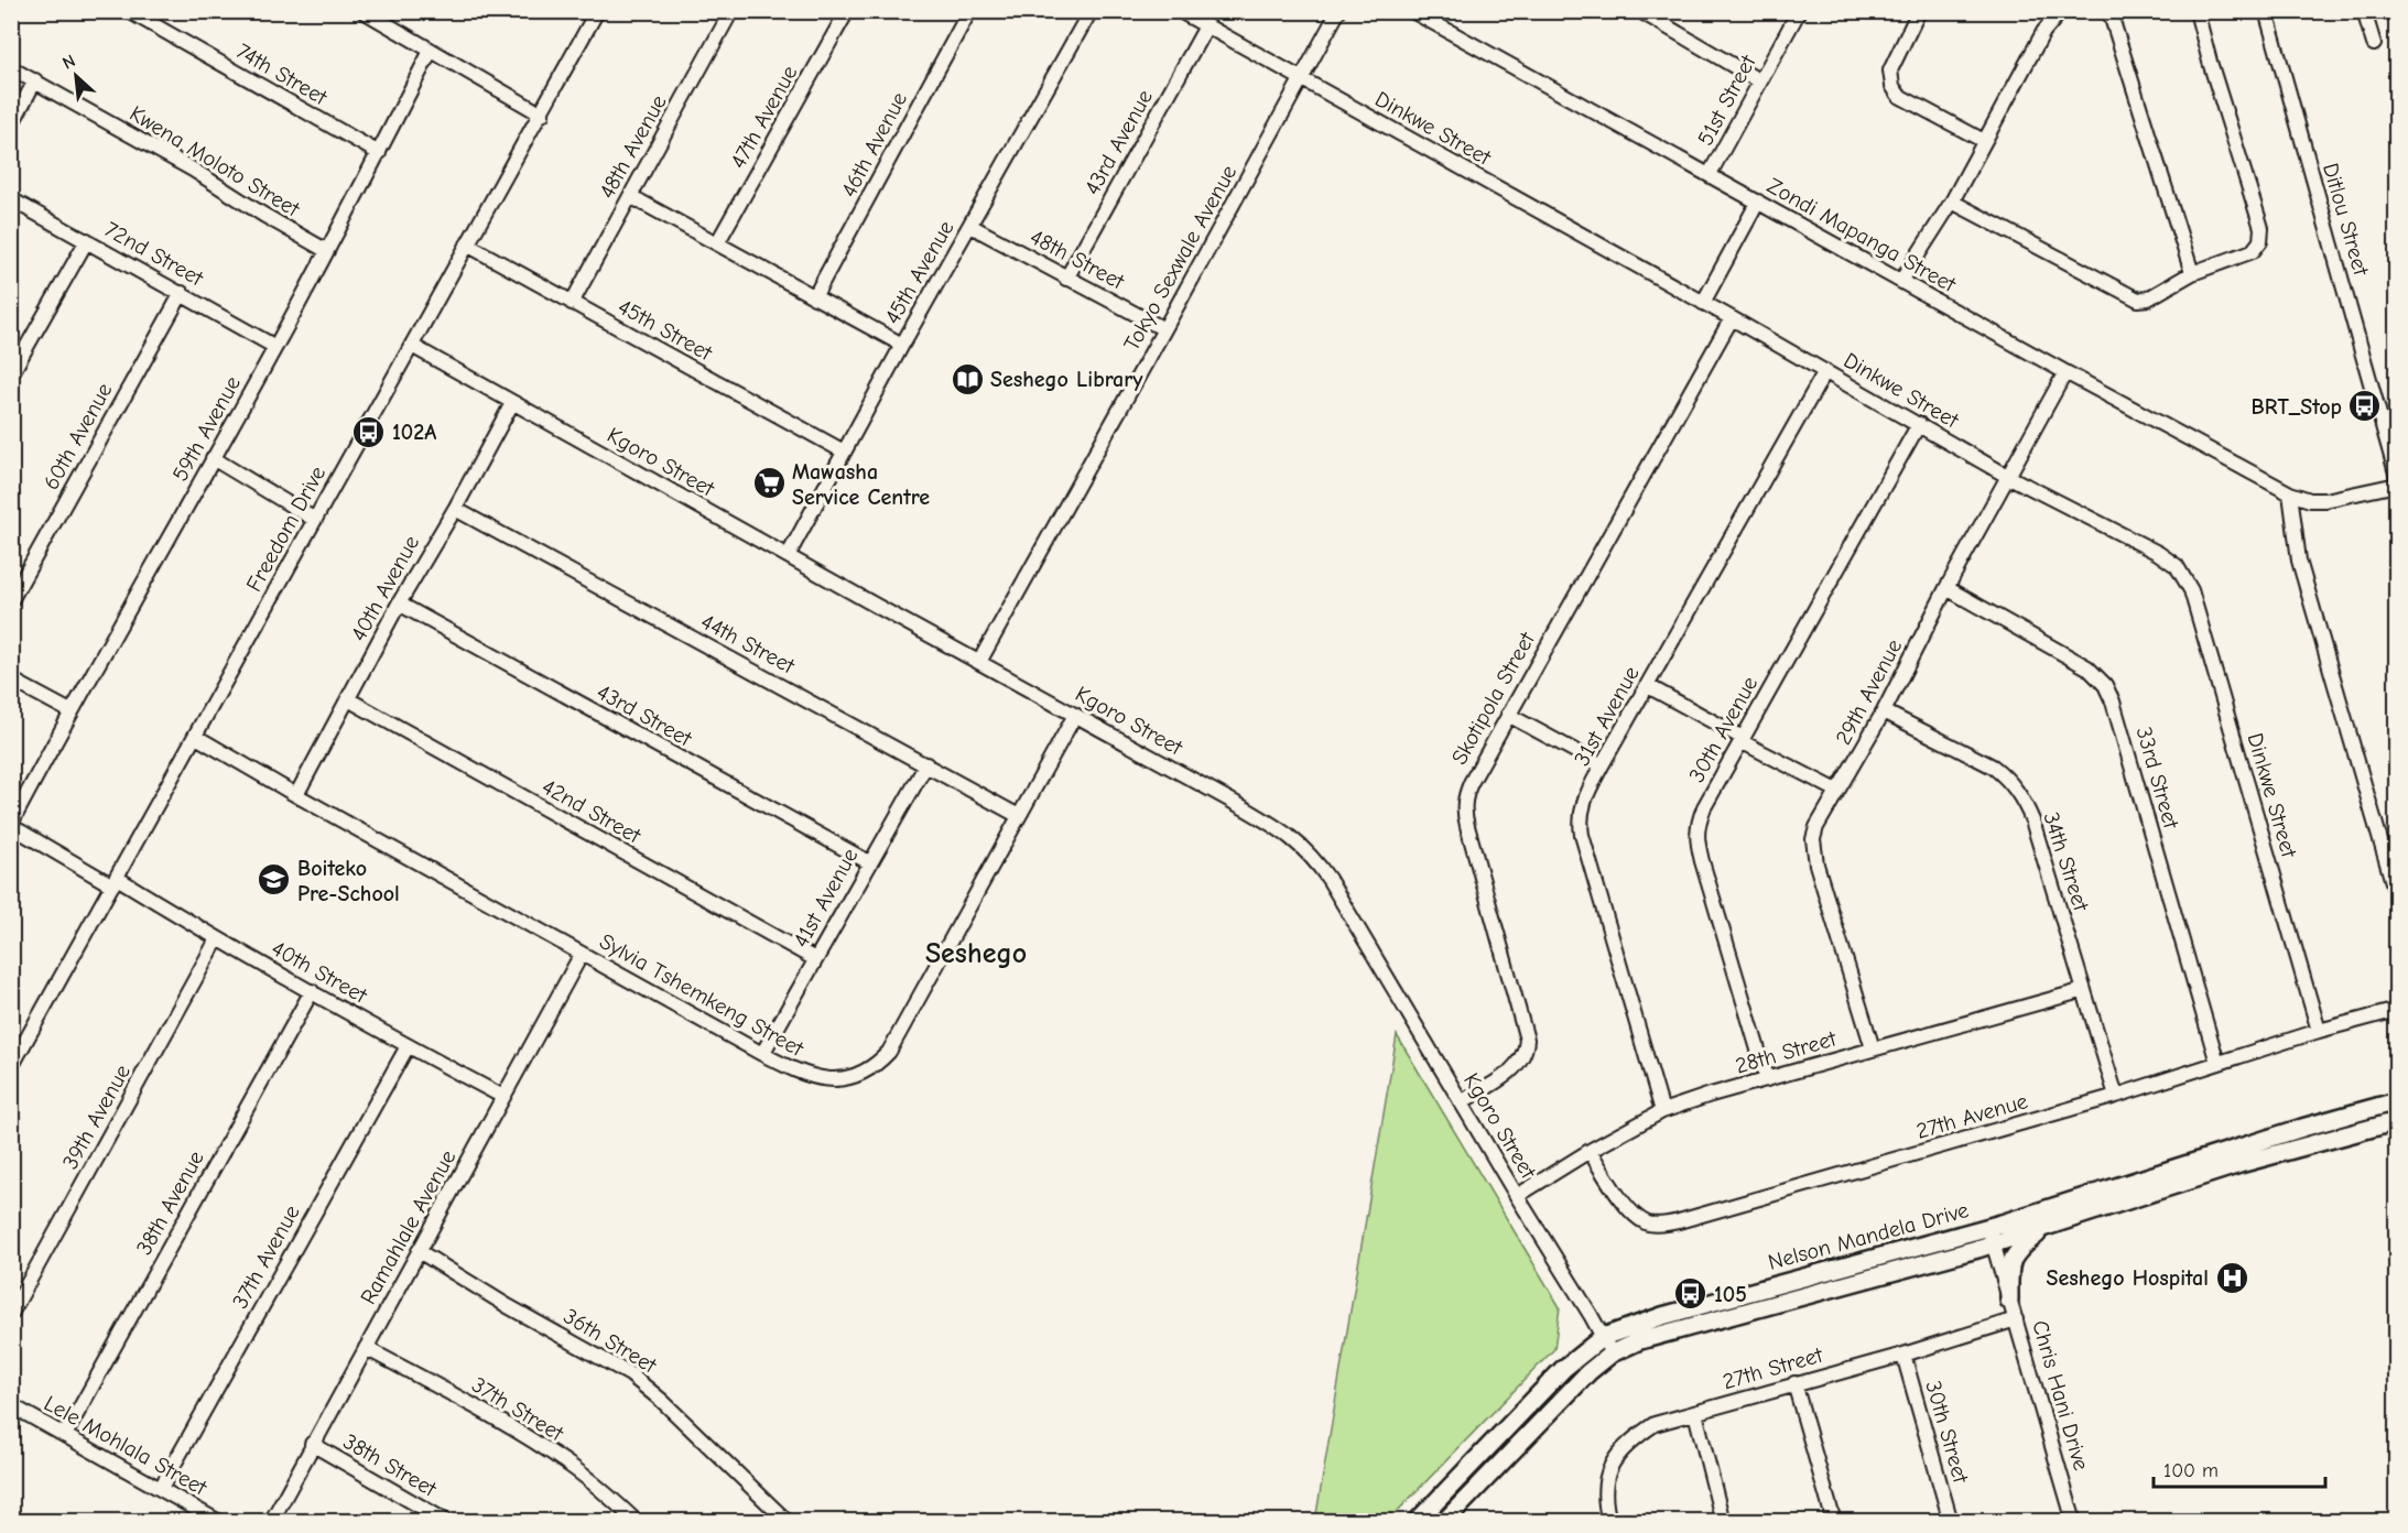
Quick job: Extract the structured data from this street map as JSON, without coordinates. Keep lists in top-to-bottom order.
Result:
{
  "streets": {
    "main road": ["Nelson Mandela Drive"],
    "street": [
      "74th Street",
      "51st Street",
      "47th Avenue",
      "Dinkwe Street",
      "43rd Avenue",
      "46th Avenue",
      "48th Avenue",
      "Kwena Moloto Street",
      "Ditlou Street",
      "Zondi Mapanga Street",
      "72nd Street",
      "Tokyo Sexwale Avenue",
      "48th Street",
      "45th Avenue",
      "45th Street",
      "59th Avenue",
      "60th Avenue",
      "Kgoro Street",
      "Freedom Drive",
      "40th Avenue",
      "44th Street",
      "29th Avenue",
      "Skotipola Street",
      "43rd Street",
      "31st Avenue",
      "30th Avenue",
      "33rd Street",
      "42nd Street",
      "34th Street",
      "41st Avenue",
      "40th Street",
      "Sylvia Tshemkeng Street",
      "28th Street",
      "27th Avenue",
      "39th Avenue",
      "38th Avenue",
      "Ramahlale Avenue",
      "37th Avenue",
      "36th Street",
      "27th Street",
      "Chris Hani Drive",
      "37th Street",
      "30th Street",
      "Lele Mohlala Street",
      "38th Street"
    ]
  },
  "crossings": [
    ["74th Street", "59th Avenue"],
    ["51st Street", "Zondi Mapanga Street"],
    ["Dinkwe Street", "43rd Avenue"],
    ["Dinkwe Street", "Tokyo Sexwale Avenue"],
    ["Dinkwe Street", "29th Avenue"],
    ["Dinkwe Street", "Skotipola Street"],
    ["Dinkwe Street", "31st Avenue"],
    ["Dinkwe Street", "30th Avenue"],
    ["Dinkwe Street", "27th Avenue"],
    ["43rd Avenue", "48th Street"],
    ["48th Avenue", "45th Street"],
    ["Kwena Moloto Street", "59th Avenue"],
    ["Zondi Mapanga Street", "29th Avenue"],
    ["72nd Street", "59th Avenue"],
    ["72nd Street", "60th Avenue"],
    ["Tokyo Sexwale Avenue", "48th Street"],
    ["Tokyo Sexwale Avenue", "Kgoro Street"],
    ["48th Street", "45th Avenue"],
    ["45th Avenue", "45th Street"],
    ["45th Avenue", "Kgoro Street"],
    ["45th Street", "Freedom Drive"],
    ["59th Avenue", "40th Street"],
    ["Kgoro Street", "Freedom Drive"],
    ["Kgoro Street", "40th Avenue"],
    ["Kgoro Street", "Skotipola Street"],
    ["Kgoro Street", "Sylvia Tshemkeng Street"],
    ["Kgoro Street", "28th Street"],
    ["Kgoro Street", "Nelson Mandela Drive"],
    ["Freedom Drive", "40th Street"],
    ["Freedom Drive", "Sylvia Tshemkeng Street"],
    ["40th Avenue", "44th Street"],
    ["40th Avenue", "43rd Street"],
    ["40th Avenue", "42nd Street"],
    ["40th Avenue", "Sylvia Tshemkeng Street"],
    ["44th Street", "41st Avenue"],
    ["44th Street", "Sylvia Tshemkeng Street"],
    ["29th Avenue", "33rd Street"],
    ["29th Avenue", "34th Street"],
    ["29th Avenue", "28th Street"],
    ["43rd Street", "41st Avenue"],
    ["31st Avenue", "28th Street"],
    ["30th Avenue", "28th Street"],
    ["33rd Street", "27th Avenue"],
    ["42nd Street", "41st Avenue"],
    ["34th Street", "28th Street"],
    ["34th Street", "27th Avenue"],
    ["41st Avenue", "Sylvia Tshemkeng Street"],
    ["40th Street", "39th Avenue"],
    ["40th Street", "38th Avenue"],
    ["40th Street", "Ramahlale Avenue"],
    ["40th Street", "37th Avenue"],
    ["Sylvia Tshemkeng Street", "Ramahlale Avenue"],
    ["28th Street", "27th Avenue"],
    ["38th Avenue", "Lele Mohlala Street"],
    ["Ramahlale Avenue", "36th Street"],
    ["Ramahlale Avenue", "37th Street"],
    ["Ramahlale Avenue", "38th Street"],
    ["Nelson Mandela Drive", "Chris Hani Drive"],
    ["37th Avenue", "Lele Mohlala Street"],
    ["27th Street", "Chris Hani Drive"],
    ["27th Street", "30th Street"]
  ],
  "districts": ["Seshego"],
  "places": {
    "library": ["Seshego Library"],
    "bus stop": ["BRT_Stop", "102A", "105"],
    "supermarket": ["Mawasha Service Centre"],
    "school or university": ["Boiteko Pre-School"],
    "hospital": ["Seshego Hospital"]
  },
  "scale_bar": "100 m",
  "north": "top left"
}
